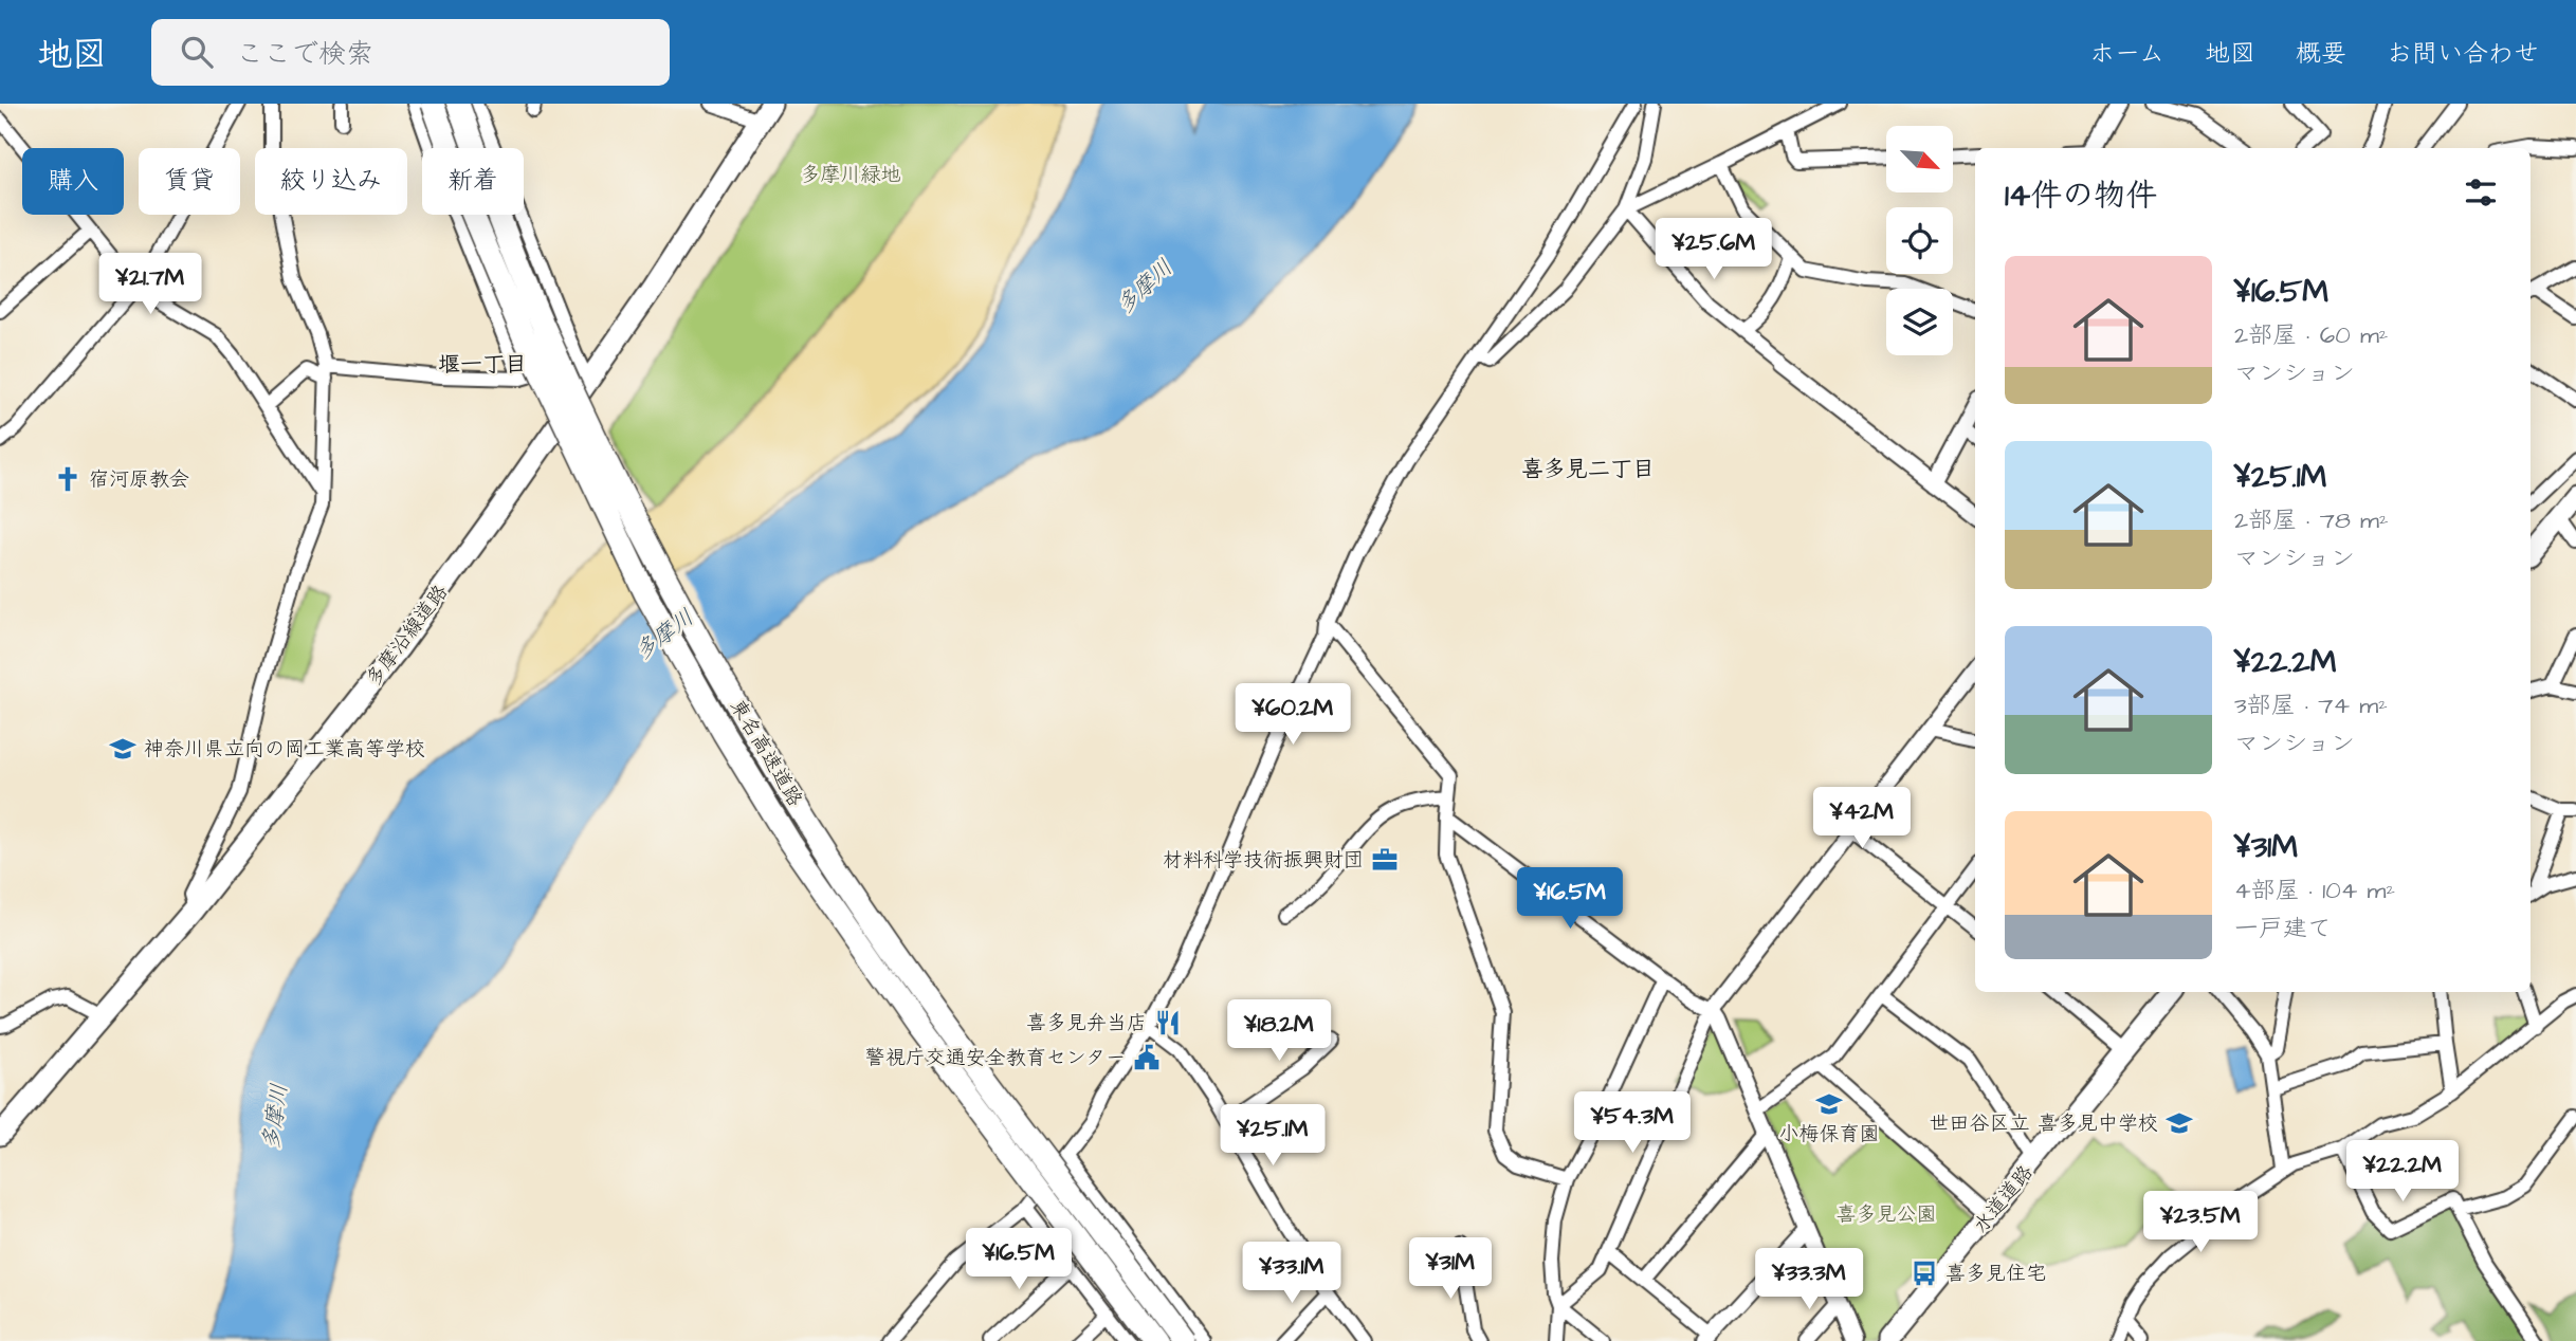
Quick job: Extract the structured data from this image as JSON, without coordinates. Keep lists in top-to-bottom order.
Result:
{
  "streets": {
    "highway": ["東名高速道路"],
    "main road": ["多摩沿線道路", "水道道路"]
  },
  "districts": ["堰一丁目", "喜多見二丁目"],
  "water": ["多摩川"],
  "parks": ["多摩川緑地", "喜多見公園"],
  "places": {
    "church": ["宿河原教会"],
    "school or university": ["神奈川県立向の岡工業高等学校", "小梅保育園", "世田谷区立 喜多見中学校"],
    "office": ["材料科学技術振興財団"],
    "restaurant": ["喜多見弁当店"],
    "public building": ["警視庁交通安全教育センター"],
    "bus stop": ["喜多見住宅"]
  },
  "north": "bottom right",
  "page": {
    "header": "地図",
    "search": "ここで検索",
    "nav": [
      "ホーム",
      "地図",
      "概要",
      "お問い合わせ"
    ],
    "chip": [
      "購入",
      "賃貸",
      "絞り込み",
      "新着"
    ],
    "heading": "14件の物件",
    "price": [
      "¥25.6M",
      "¥21.7M",
      "¥60.2M",
      "¥42M",
      "¥16.5M",
      "¥18.2M",
      "¥54.3M",
      "¥25.1M",
      "¥22.2M",
      "¥23.5M",
      "¥16.5M",
      "¥31M",
      "¥33.1M",
      "¥33.3M"
    ],
    "list": [
      {
        "name": "¥16.5M",
        "note": "2部屋 · 60 m² · マンション"
      },
      {
        "name": "¥25.1M",
        "note": "2部屋 · 78 m² · マンション"
      },
      {
        "name": "¥22.2M",
        "note": "3部屋 · 74 m² · マンション"
      },
      {
        "name": "¥31M",
        "note": "4部屋 · 104 m² · 一戸建て"
      }
    ]
  }
}
